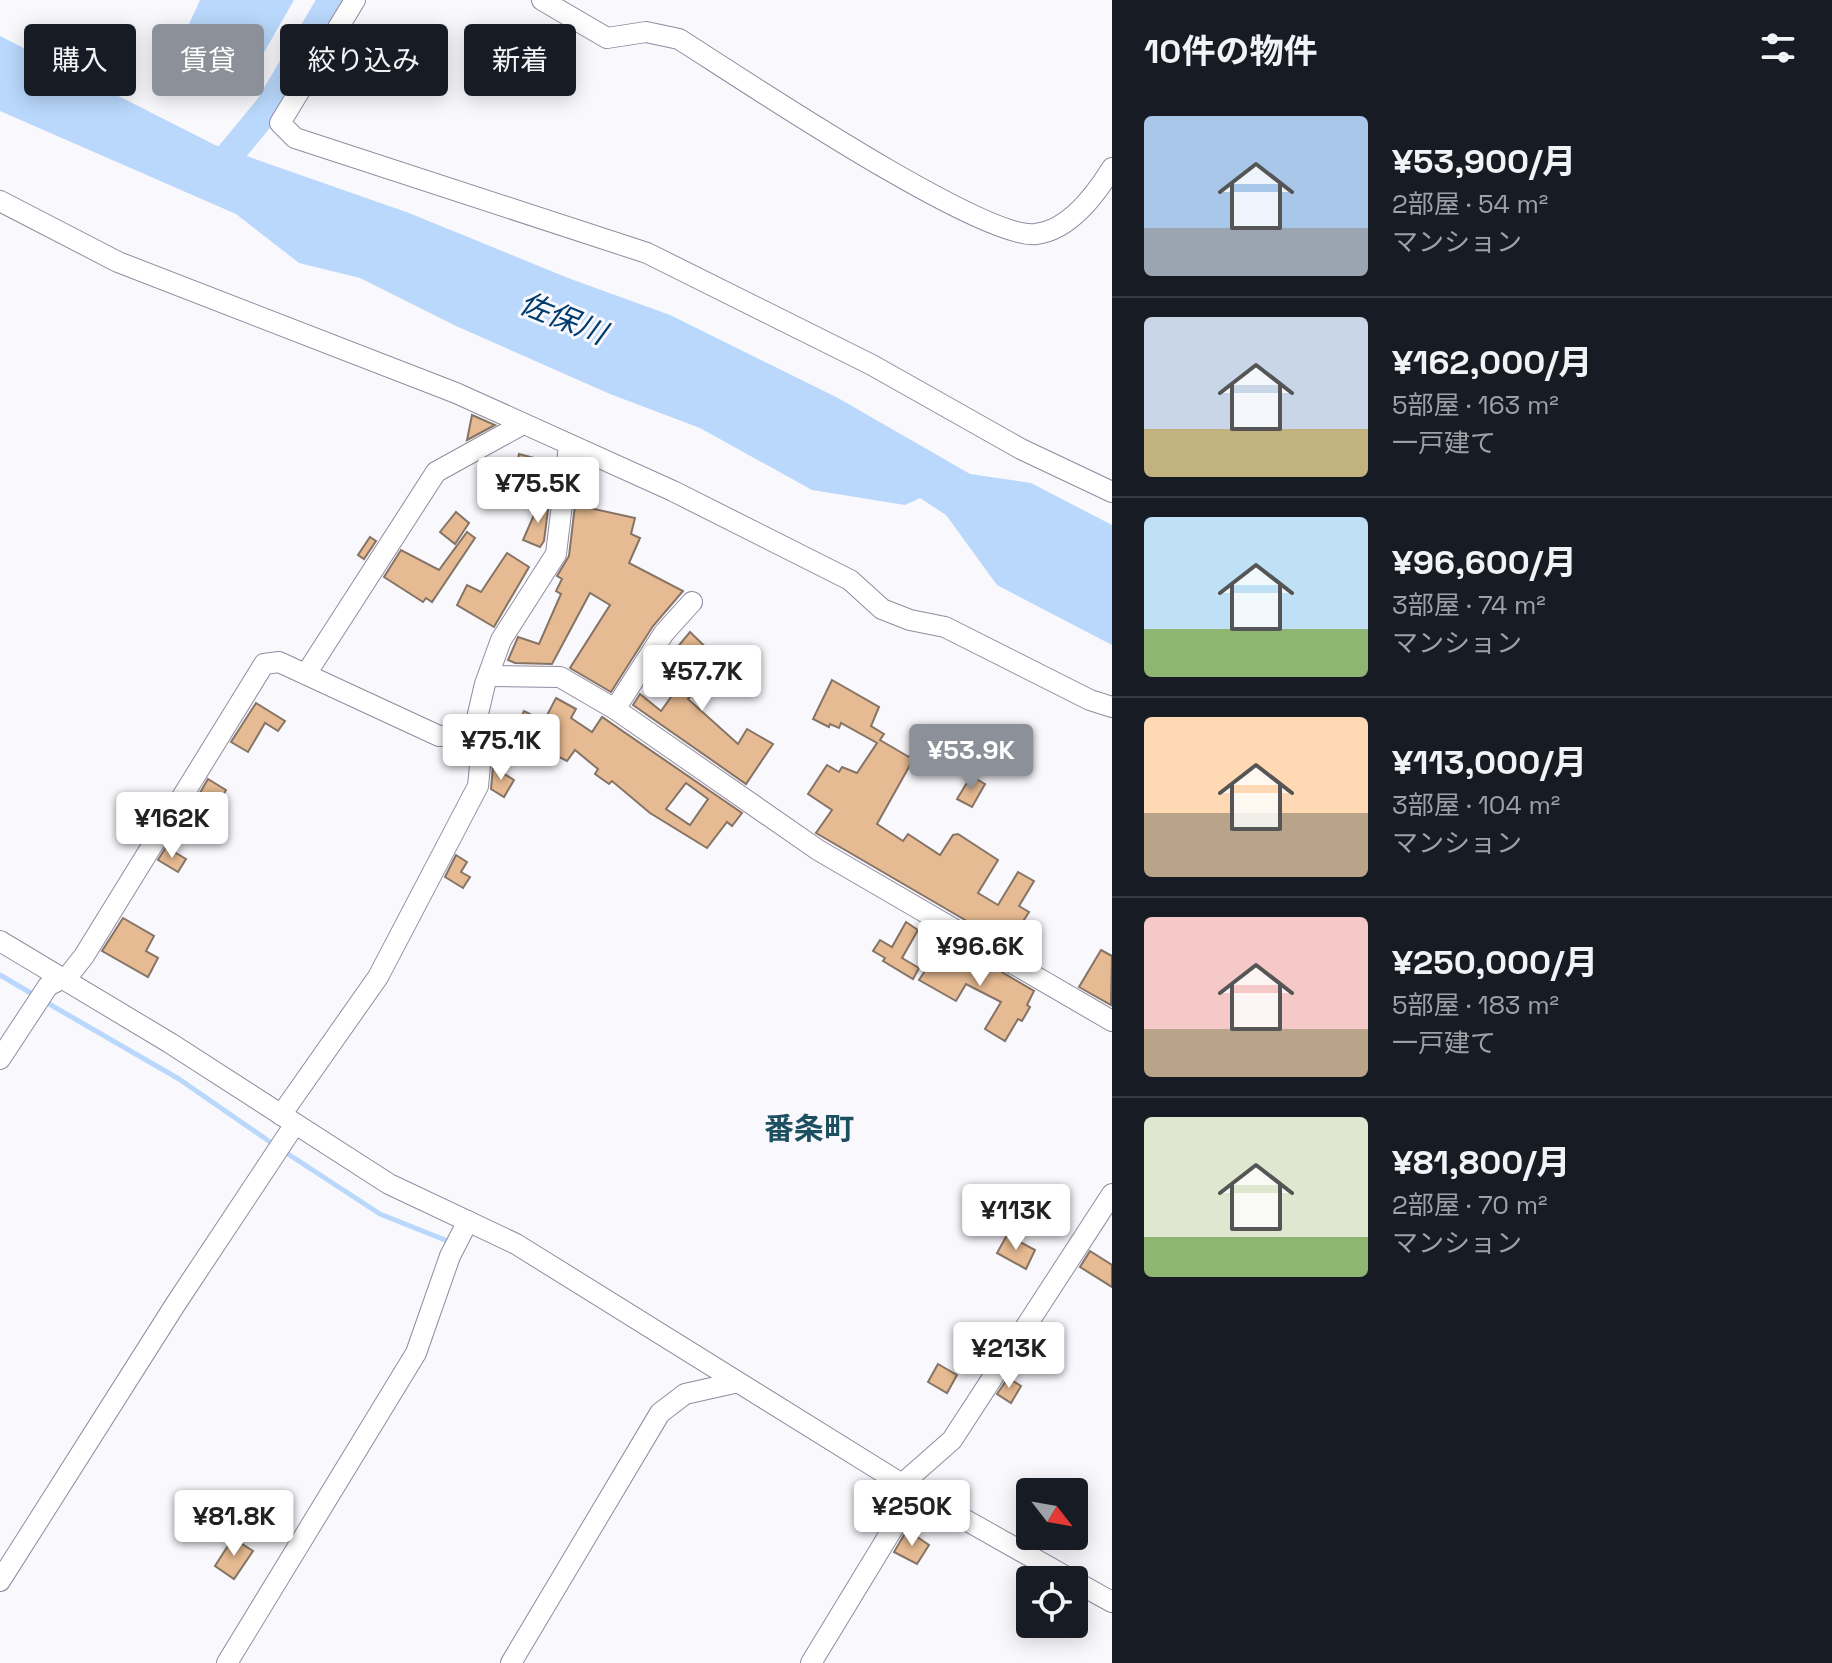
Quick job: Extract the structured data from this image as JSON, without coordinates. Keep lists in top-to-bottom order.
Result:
{
  "districts": ["番条町"],
  "water": ["佐保川"],
  "north": "bottom right",
  "page": {
    "heading": "10件の物件",
    "chip": [
      "購入",
      "賃貸",
      "絞り込み",
      "新着"
    ],
    "list": [
      {
        "name": "¥53,900/月",
        "note": "2部屋 · 54 m² · マンション"
      },
      {
        "name": "¥162,000/月",
        "note": "5部屋 · 163 m² · 一戸建て"
      },
      {
        "name": "¥96,600/月",
        "note": "3部屋 · 74 m² · マンション"
      },
      {
        "name": "¥113,000/月",
        "note": "3部屋 · 104 m² · マンション"
      },
      {
        "name": "¥250,000/月",
        "note": "5部屋 · 183 m² · 一戸建て"
      },
      {
        "name": "¥81,800/月",
        "note": "2部屋 · 70 m² · マンション"
      }
    ],
    "price": [
      "¥75.5K",
      "¥57.7K",
      "¥75.1K",
      "¥53.9K",
      "¥162K",
      "¥96.6K",
      "¥113K",
      "¥213K",
      "¥250K",
      "¥81.8K"
    ]
  }
}
